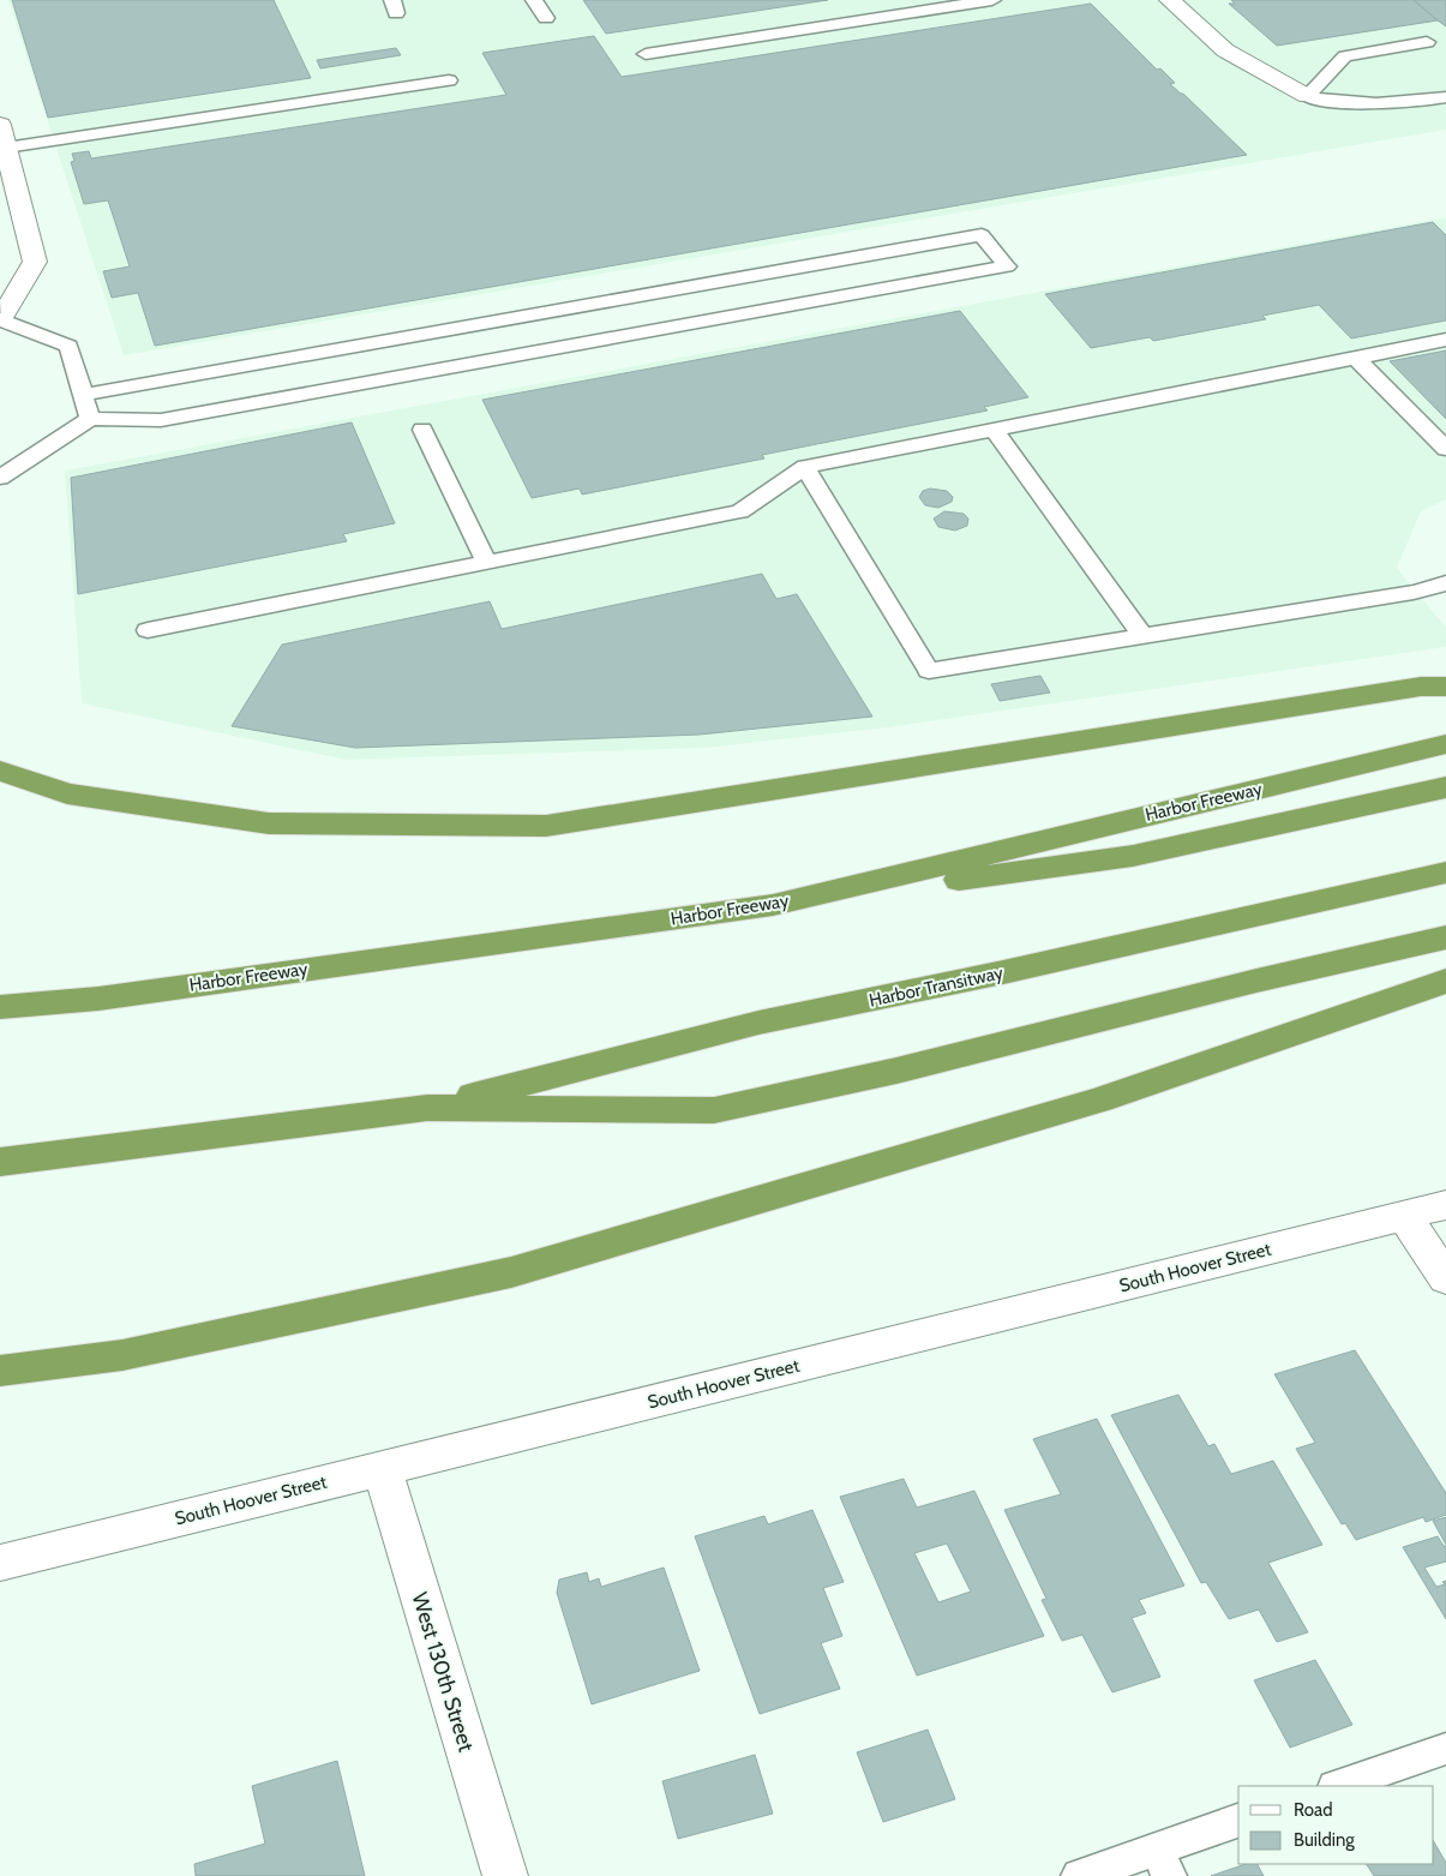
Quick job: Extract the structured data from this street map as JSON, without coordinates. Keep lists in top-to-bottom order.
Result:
{
  "streets": {
    "highway": ["Harbor Freeway", "Harbor Transitway"],
    "street": ["South Hoover Street", "West 130th Street"]
  },
  "crossings": [
    ["South Hoover Street", "West 130th Street"]
  ],
  "legend": ["Road", "Building"]
}
